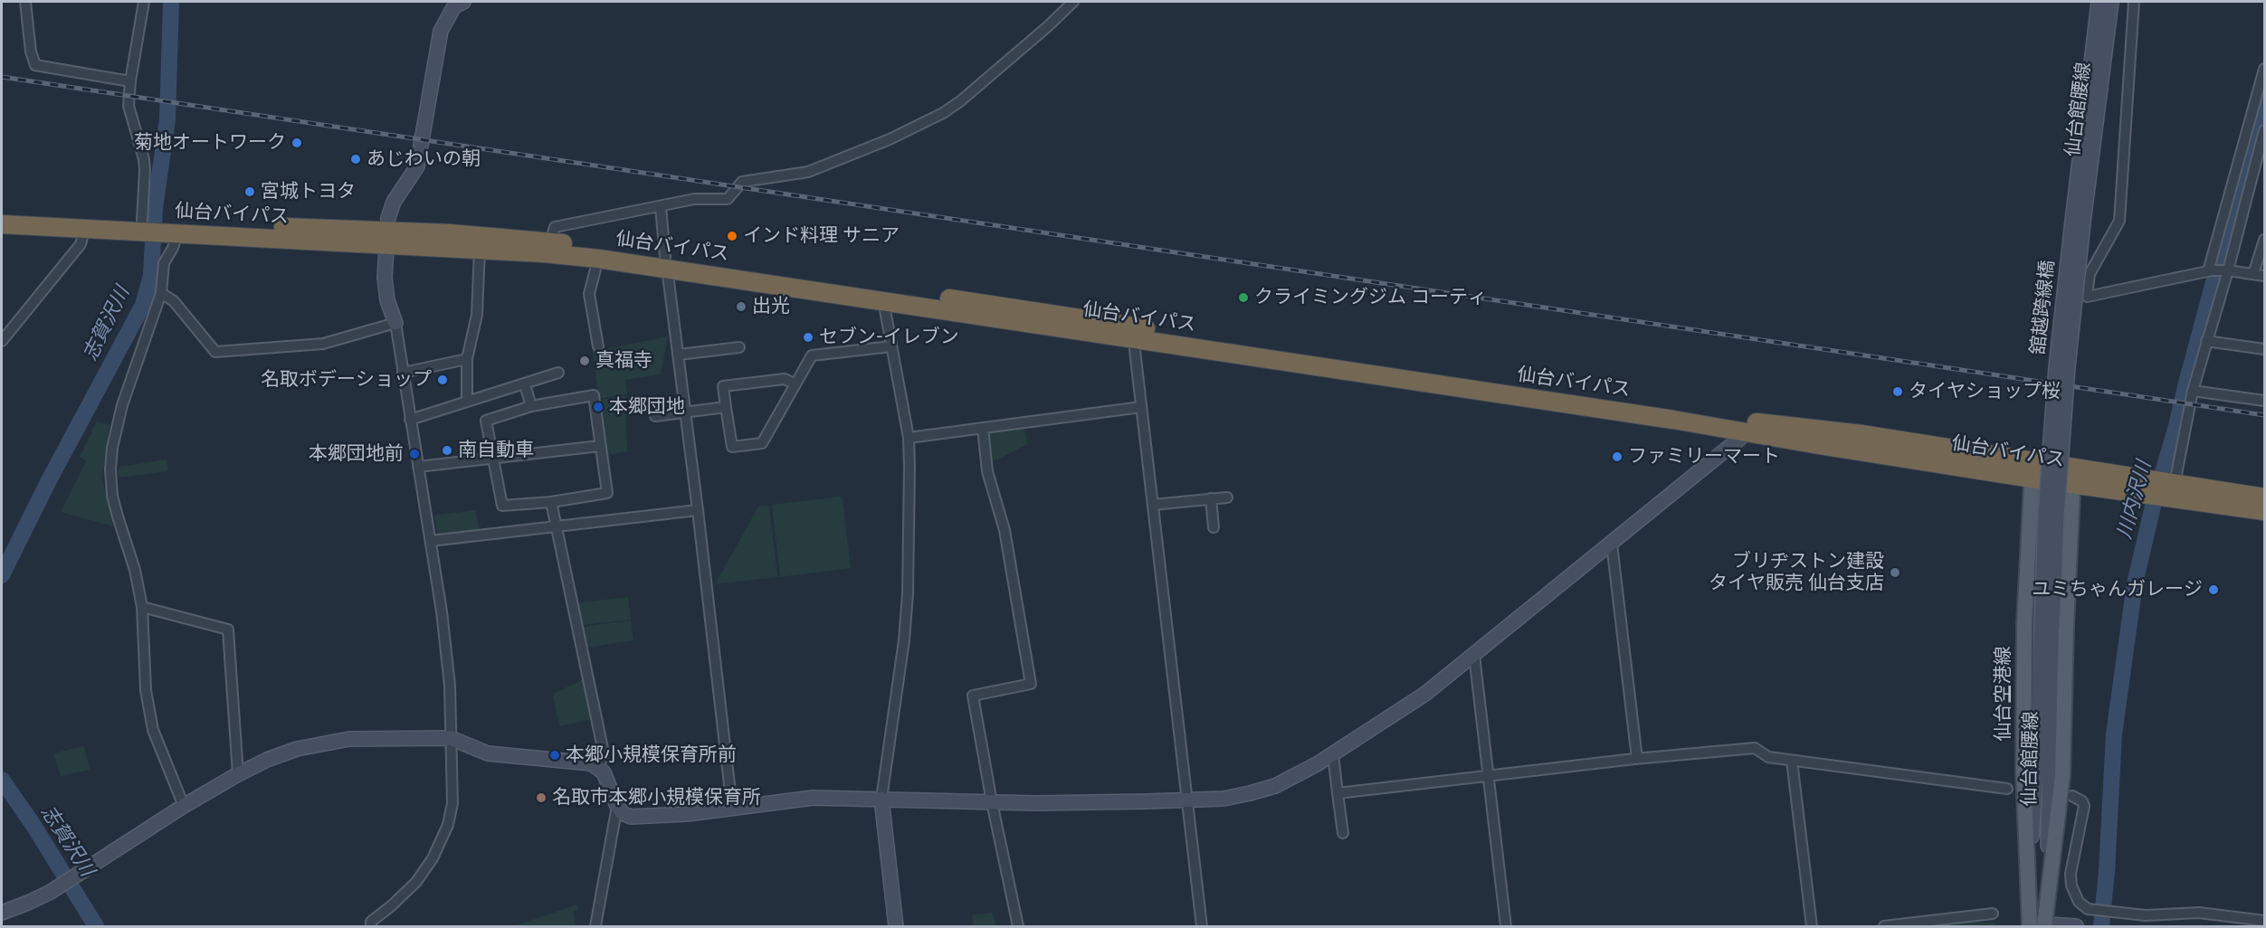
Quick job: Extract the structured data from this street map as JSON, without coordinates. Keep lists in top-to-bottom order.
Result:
{
  "streets": {
    "highway": ["仙台バイパス"],
    "main road": ["仙台空港線"],
    "street": ["仙台館腰線", "舘越跨線橋"]
  },
  "crossings": [
    ["仙台館腰線", "舘越跨線橋"],
    ["仙台館腰線", "仙台空港線"],
    ["仙台バイパス", "仙台空港線"]
  ],
  "water": ["志賀沢川", "川内沢川"],
  "places": [
    "菊地オートワーク",
    "あじわいの朝",
    "宮城トヨタ",
    "インド料理 サニア",
    "クライミングジム コーティ",
    "出光",
    "セブン-イレブン",
    "真福寺",
    "名取ボデーショップ",
    "タイヤショップ桜",
    "本郷団地",
    "南自動車",
    "本郷団地前",
    "ファミリーマート",
    "ブリヂストン建設 タイヤ販売 仙台支店",
    "ユミちゃんガレージ",
    "本郷小規模保育所前",
    "名取市本郷小規模保育所"
  ]
}
